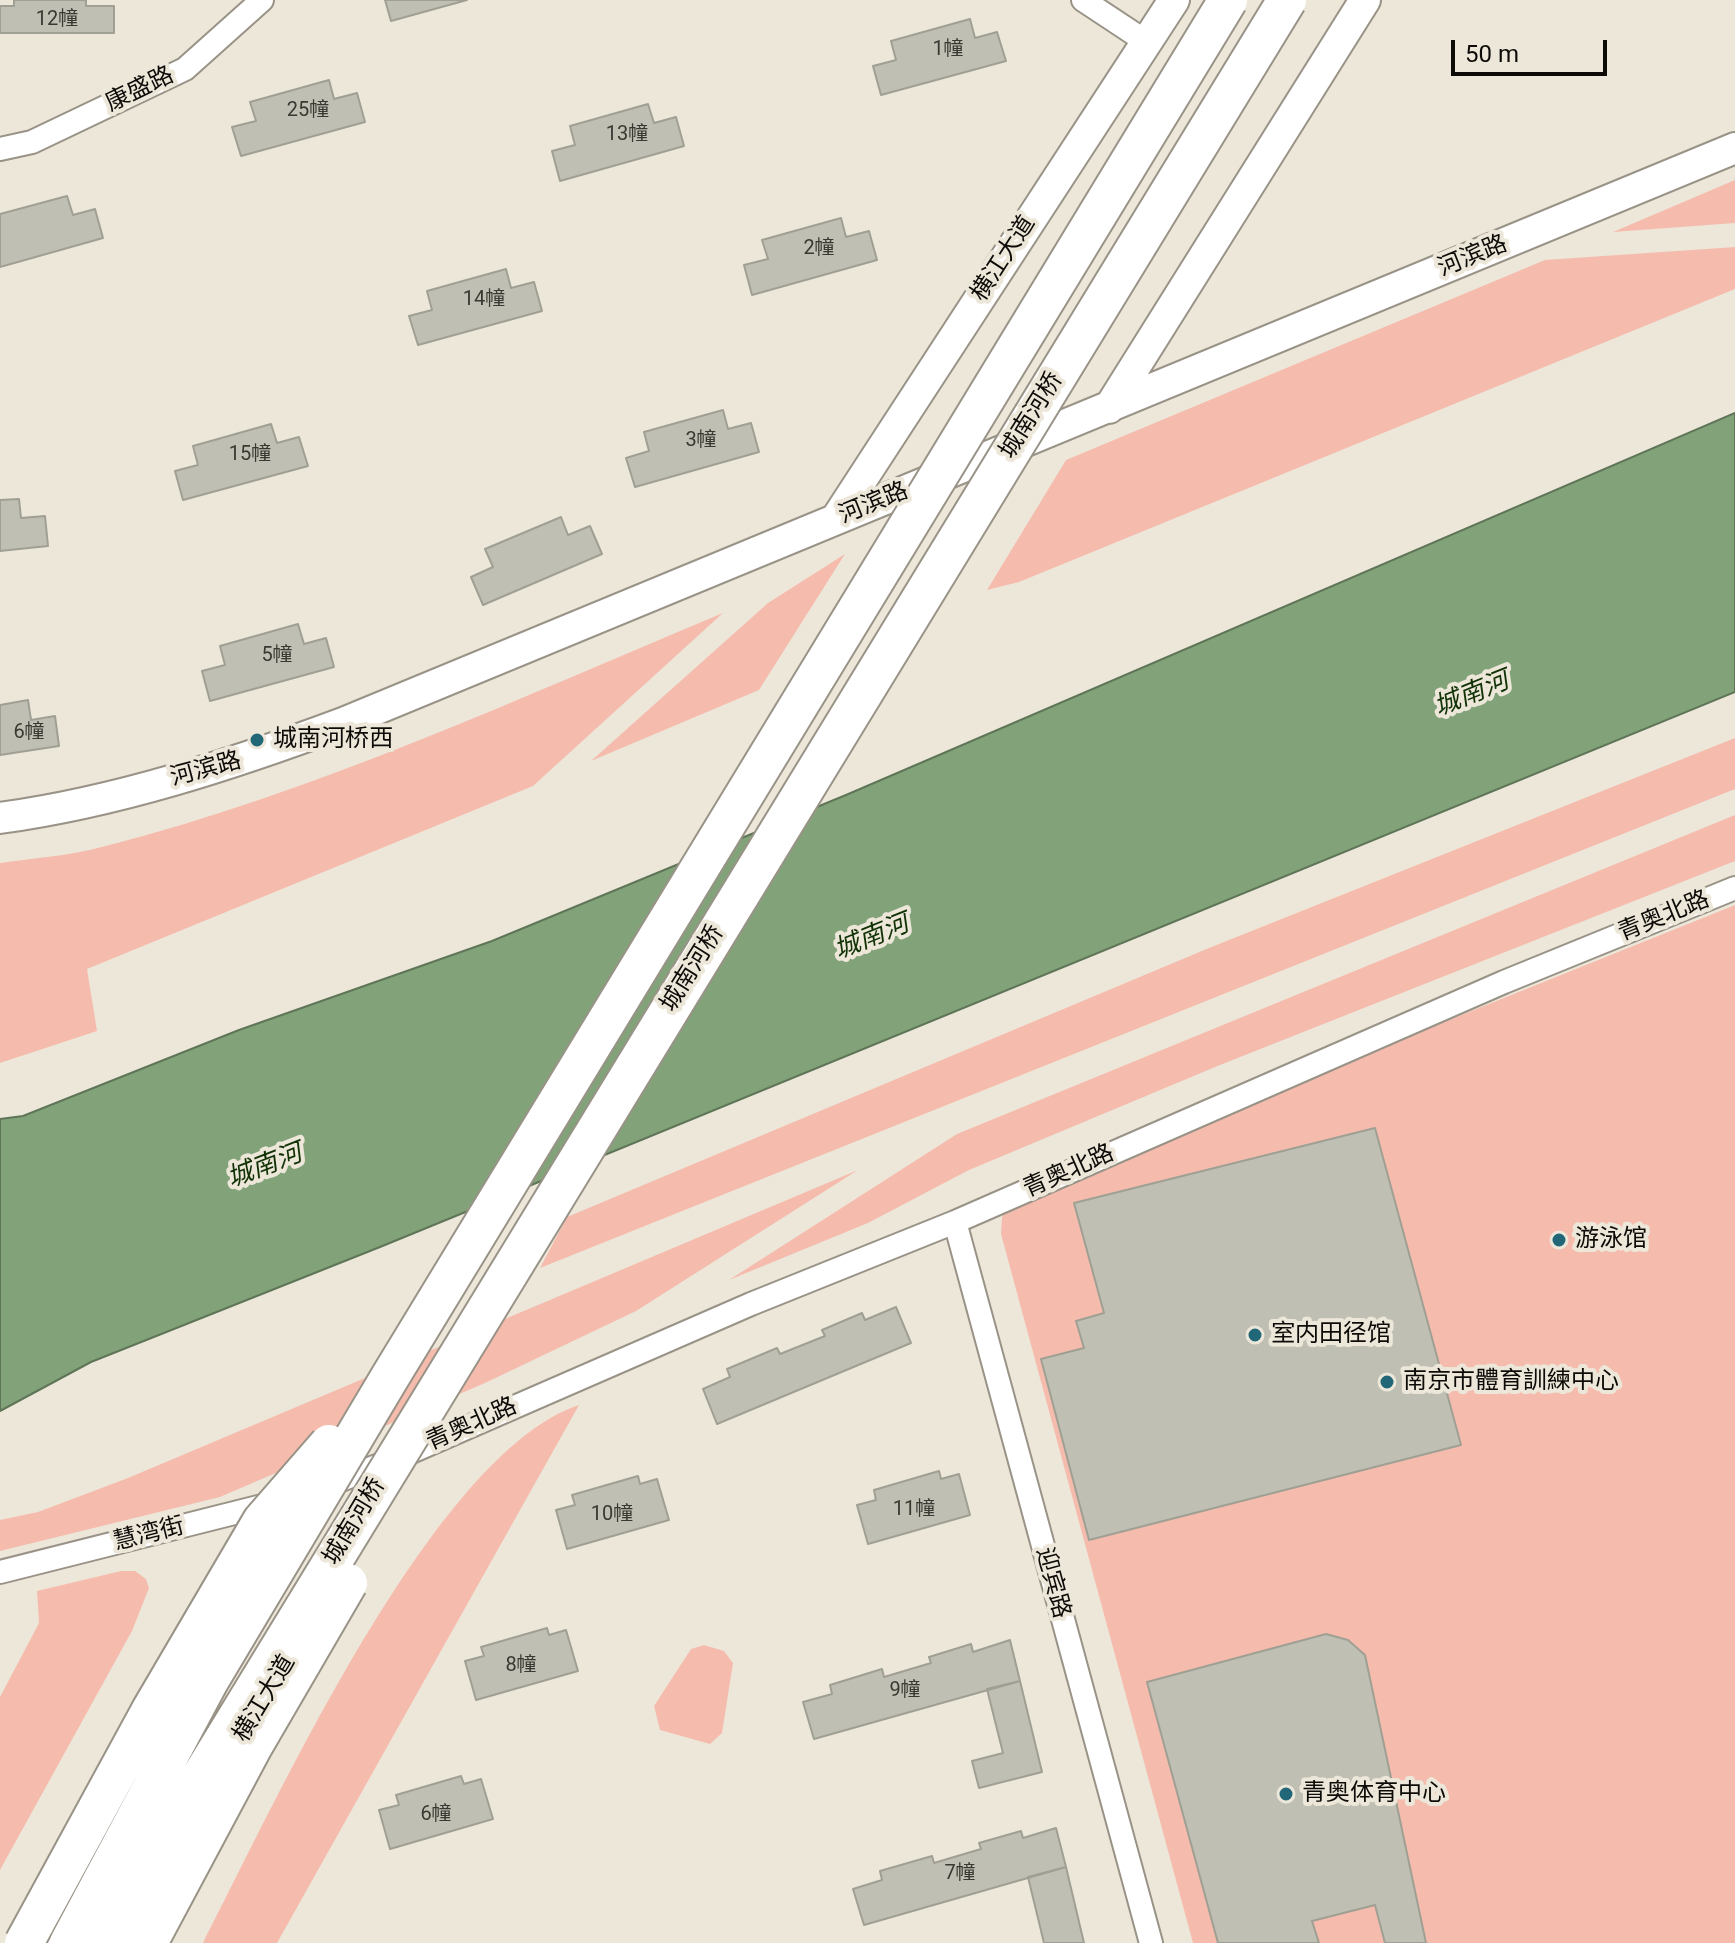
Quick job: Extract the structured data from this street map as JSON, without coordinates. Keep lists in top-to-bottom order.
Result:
{
  "streets": {
    "highway": ["城南河桥"],
    "street": [
      "康盛路",
      "河滨路",
      "横江大道",
      "青奥北路",
      "慧湾街",
      "迎宾路"
    ]
  },
  "crossings": [
    ["河滨路", "横江大道"],
    ["横江大道", "青奥北路"],
    ["青奥北路", "慧湾街"],
    ["青奥北路", "迎宾路"]
  ],
  "water": ["城南河"],
  "places": [
    "城南河桥西",
    "游泳馆",
    "室内田径馆",
    "南京市體育訓練中心",
    "青奥体育中心"
  ],
  "house_numbers": [
    "12幢",
    "1幢",
    "25幢",
    "13幢",
    "2幢",
    "14幢",
    "3幢",
    "15幢",
    "5幢",
    "6幢",
    "11幢",
    "10幢",
    "8幢",
    "9幢",
    "6幢",
    "7幢"
  ],
  "scale_bar": "50 m"
}
